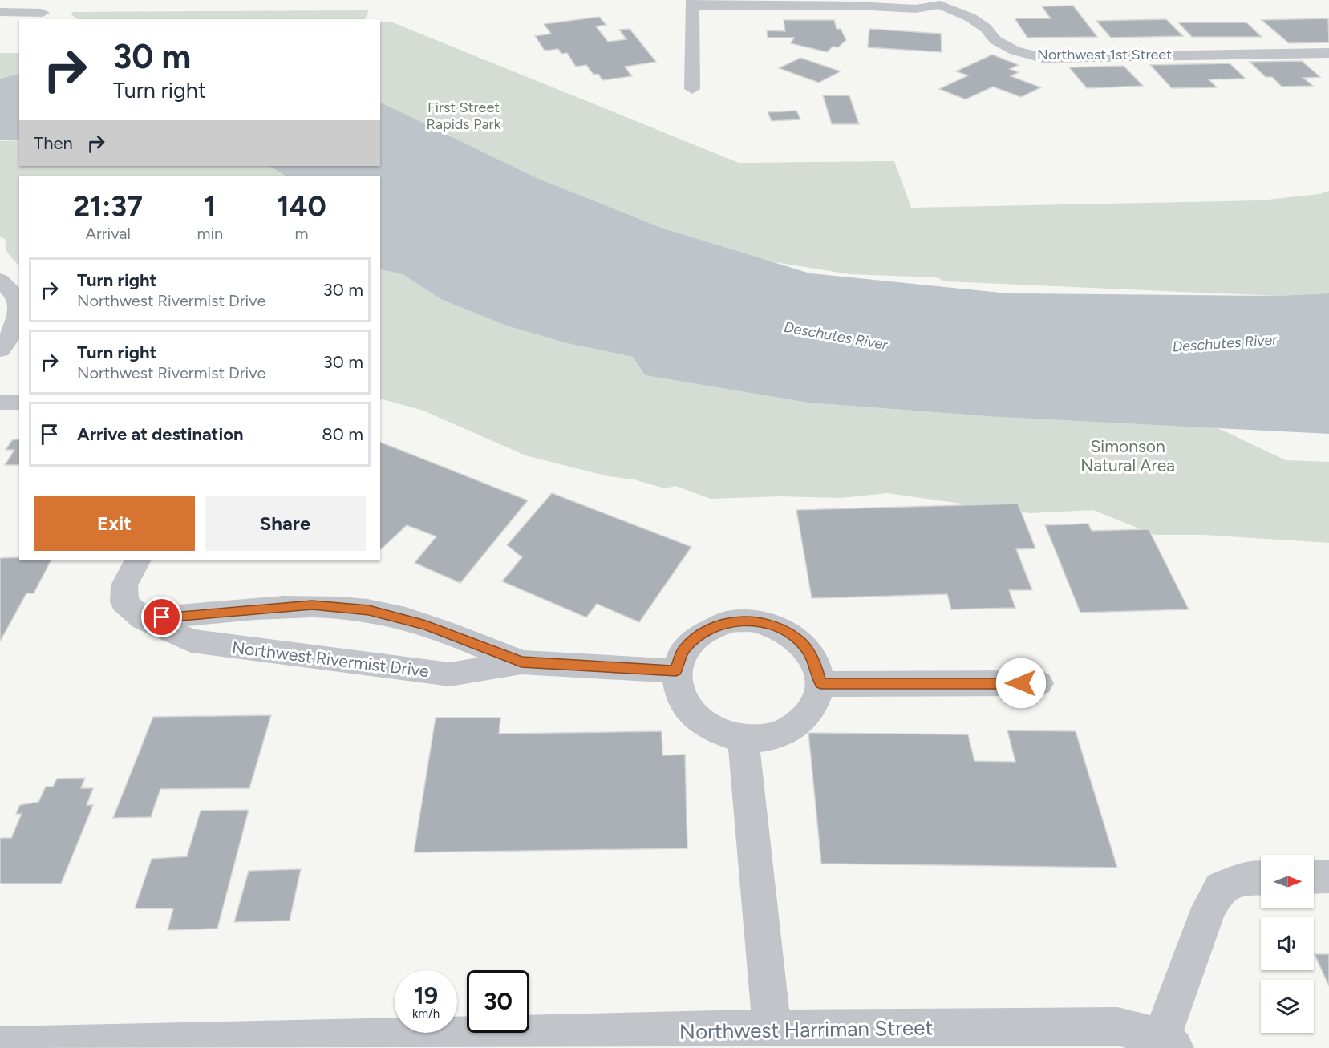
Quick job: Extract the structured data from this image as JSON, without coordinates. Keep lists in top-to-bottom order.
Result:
{
  "streets": {
    "street": ["Northwest 1st Street", "Northwest Rivermist Drive", "Northwest Harriman Street"]
  },
  "water": ["Deschutes River"],
  "parks": ["First Street Rapids Park", "Simonson Natural Area"],
  "north": "right",
  "page": {
    "turn": ["30 m", "Turn right"],
    "then": "Then",
    "eta": [
      "21:37",
      "Arrival",
      "1",
      "min",
      "140",
      "m"
    ],
    "list": [
      {
        "name": "Turn right",
        "note": "Northwest Rivermist Drive",
        "value": "30 m"
      },
      {
        "name": "Turn right",
        "note": "Northwest Rivermist Drive",
        "value": "30 m"
      },
      {
        "name": "Arrive at destination",
        "value": "80 m"
      }
    ],
    "buttons": ["Exit", "Share"],
    "speed": "19 km/h",
    "limit": "30"
  }
}
